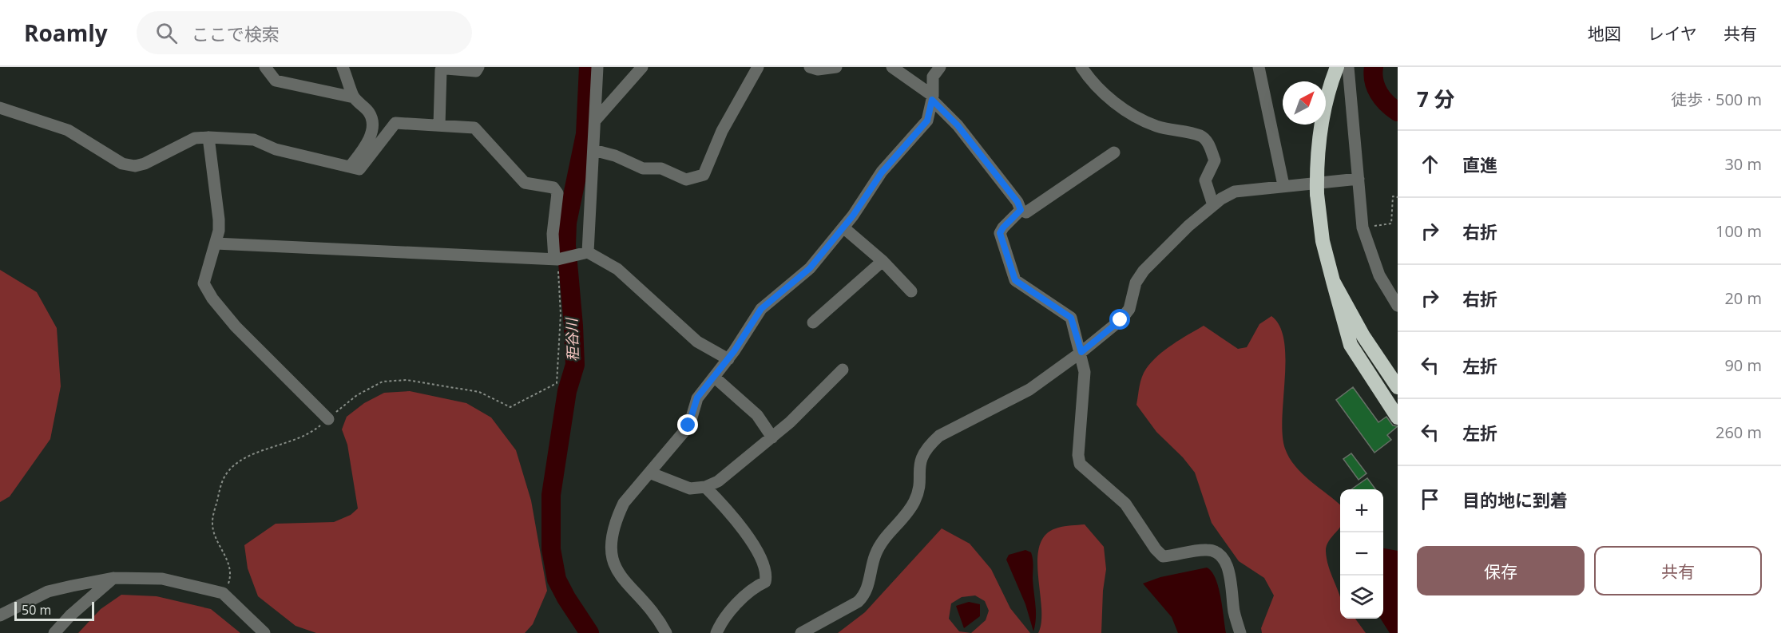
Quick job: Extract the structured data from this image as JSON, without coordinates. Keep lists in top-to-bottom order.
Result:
{
  "water": ["秬谷川"],
  "scale_bar": "50 m",
  "north": "top right",
  "page": {
    "header": "Roamly",
    "search": "ここで検索",
    "nav": ["地図", "レイヤ", "共有"],
    "heading": ["7 分", "徒歩 · 500 m"],
    "list": [
      ["直進", "30 m"],
      ["右折", "100 m"],
      ["右折", "20 m"],
      ["左折", "90 m"],
      ["左折", "260 m"],
      "目的地に到着"
    ],
    "map_buttons": ["+", "−"],
    "buttons": ["保存", "共有"],
    "scale": "50 m"
  }
}
